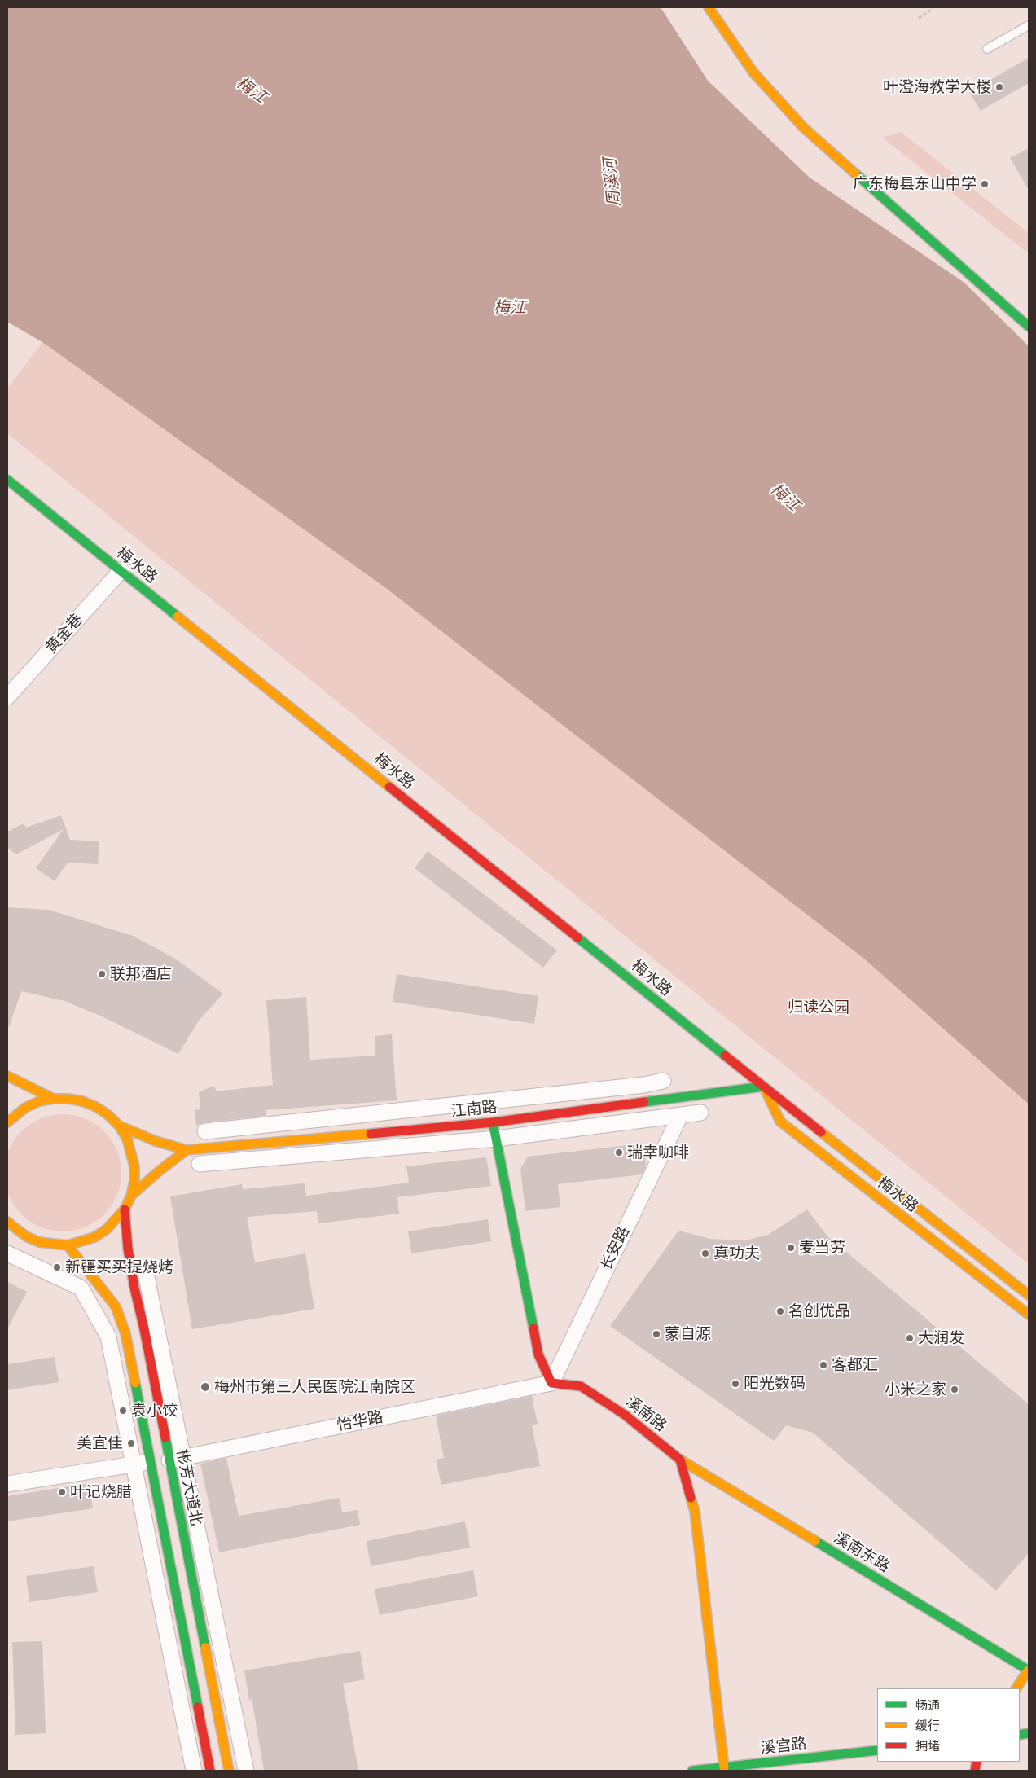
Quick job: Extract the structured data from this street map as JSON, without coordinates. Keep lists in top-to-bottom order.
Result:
{
  "streets": {
    "main road": [
      "梅水路",
      "江南路",
      "溪南路",
      "彬芳大道北",
      "溪南东路",
      "溪宫路"
    ],
    "street": ["黄金巷", "长安路", "怡华路"]
  },
  "crossings": [
    ["梅水路", "黄金巷"],
    ["梅水路", "江南路"],
    ["长安路", "溪南路"],
    ["长安路", "怡华路"],
    ["溪南路", "怡华路"],
    ["溪南路", "溪南东路"],
    ["怡华路", "彬芳大道北"]
  ],
  "water": ["梅江", "周溪河"],
  "parks": ["归读公园"],
  "places": [
    "叶澄海教学大楼",
    "广东梅县东山中学",
    "联邦酒店",
    "瑞幸咖啡",
    "麦当劳",
    "真功夫",
    "新疆买买提烧烤",
    "名创优品",
    "蒙自源",
    "大润发",
    "客都汇",
    "阳光数码",
    "梅州市第三人民医院江南院区",
    "小米之家",
    "袁小饺",
    "美宜佳",
    "叶记烧腊"
  ],
  "legend": ["畅通", "缓行", "拥堵"]
}
